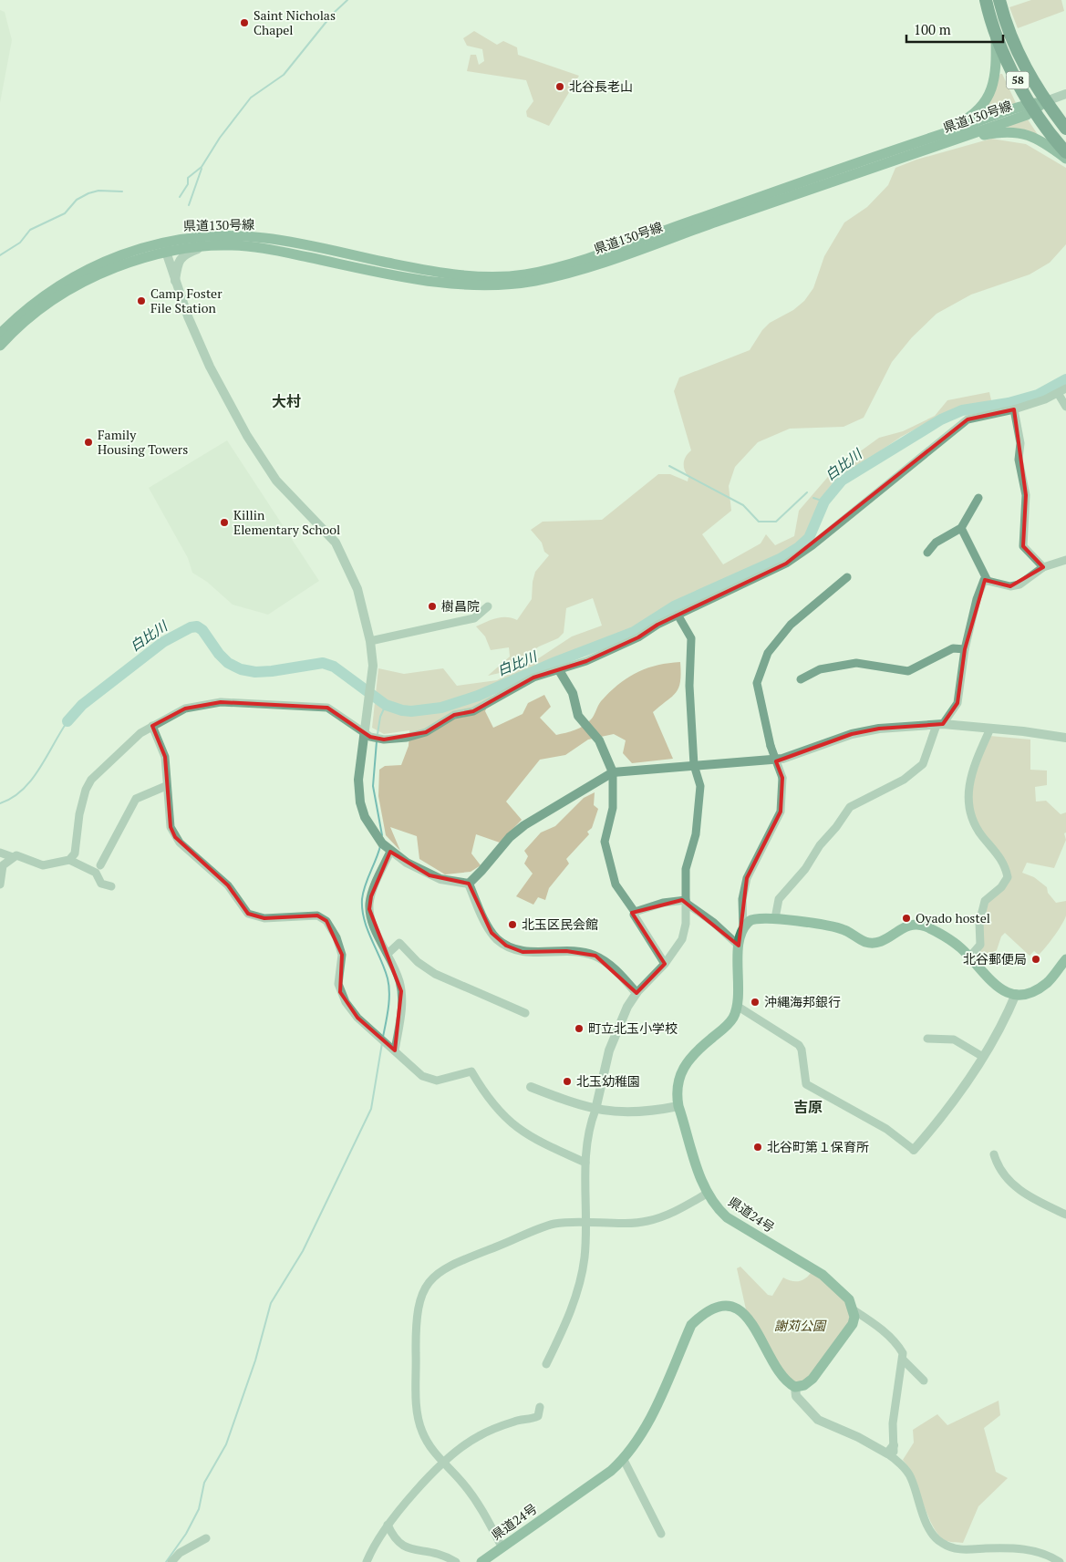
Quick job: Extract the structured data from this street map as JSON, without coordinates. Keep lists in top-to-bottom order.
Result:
{
  "streets": {
    "highway": ["58"],
    "main road": ["県道130号線", "県道24号"]
  },
  "crossings": [
    ["58", "県道130号線"]
  ],
  "districts": ["大村", "吉原"],
  "water": ["白比川"],
  "parks": ["謝苅公園"],
  "places": [
    "Saint Nicholas Chapel",
    "北谷長老山",
    "Camp Foster File Station",
    "Family Housing Towers",
    "Killin Elementary School",
    "樹昌院",
    "Oyado hostel",
    "北玉区民会館",
    "北谷郵便局",
    "沖縄海邦銀行",
    "町立北玉小学校",
    "北玉幼稚園",
    "北谷町第１保育所"
  ],
  "scale_bar": "100 m"
}
